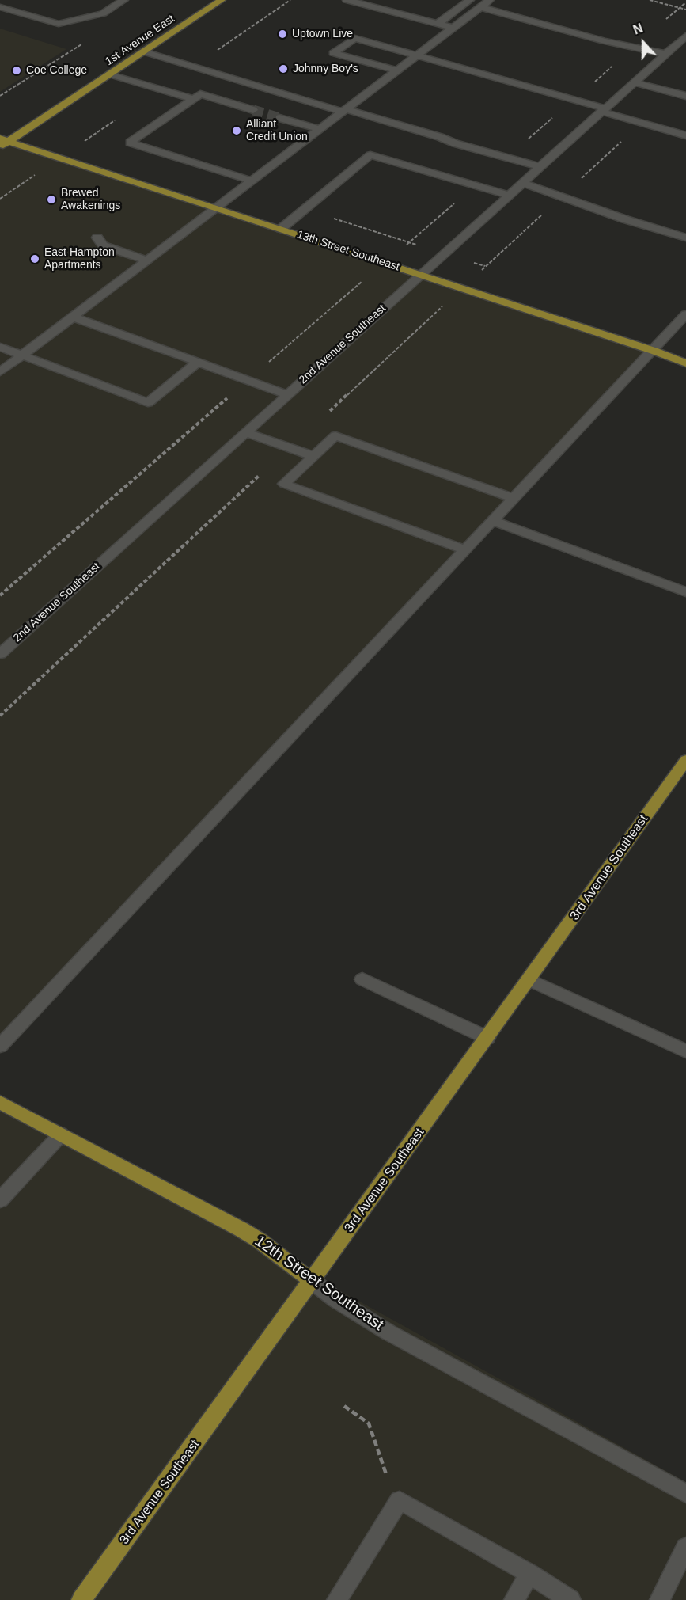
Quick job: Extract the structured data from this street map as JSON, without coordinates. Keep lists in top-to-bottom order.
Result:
{
  "streets": {
    "main road": [
      "1st Avenue East",
      "13th Street Southeast",
      "3rd Avenue Southeast",
      "12th Street Southeast"
    ],
    "street": ["2nd Avenue Southeast"]
  },
  "crossings": [
    ["1st Avenue East", "13th Street Southeast"],
    ["13th Street Southeast", "2nd Avenue Southeast"],
    ["3rd Avenue Southeast", "12th Street Southeast"]
  ],
  "places": [
    "Uptown Live",
    "Johnny Boy's",
    "Coe College",
    "Alliant Credit Union",
    "Brewed Awakenings",
    "East Hampton Apartments"
  ],
  "north": "top"
}
